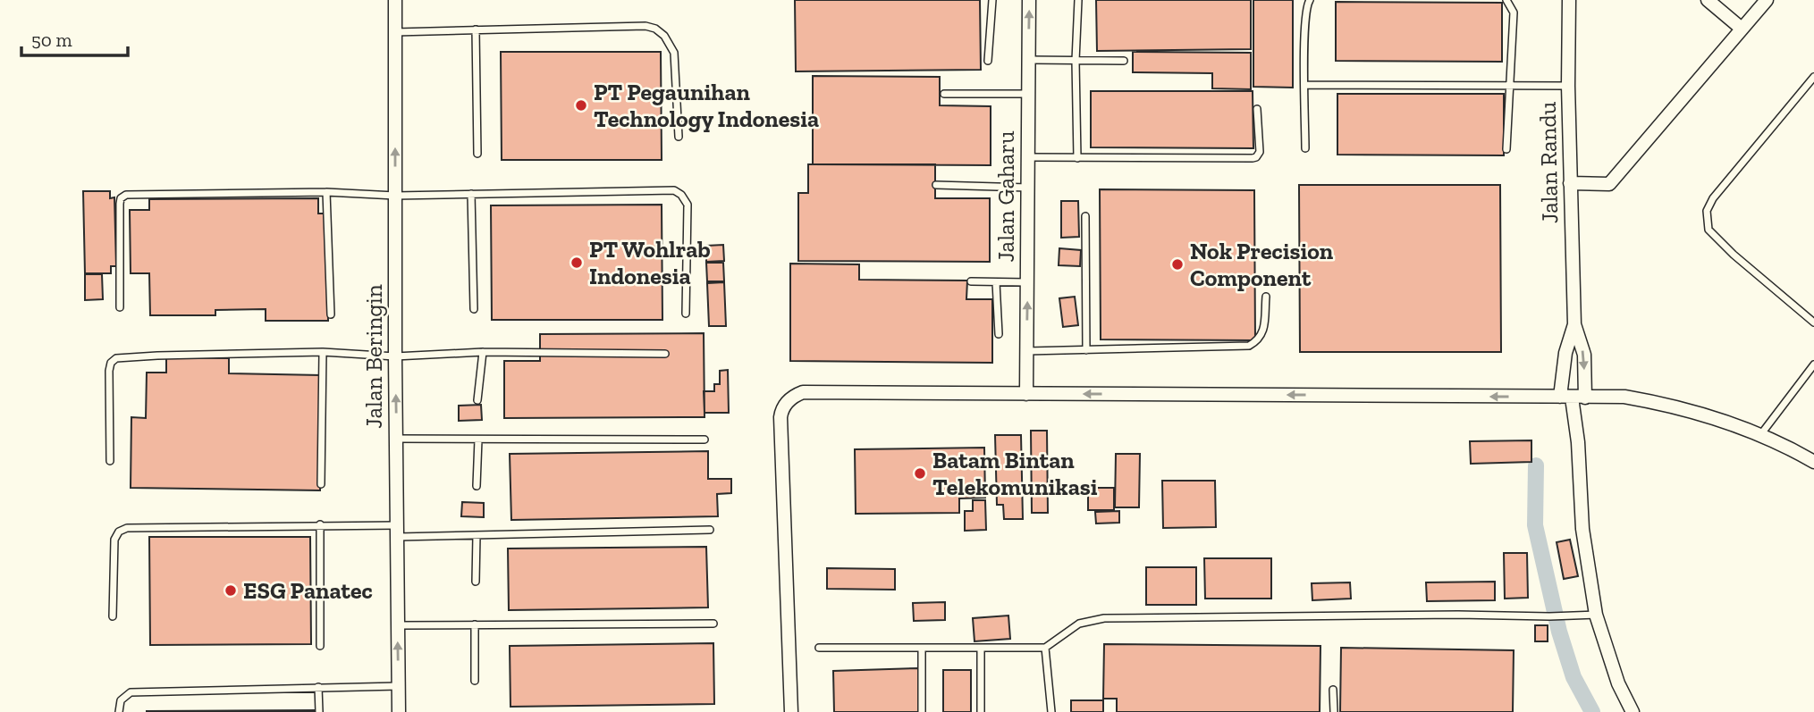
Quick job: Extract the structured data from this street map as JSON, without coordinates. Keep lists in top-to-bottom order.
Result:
{
  "streets": {
    "street": ["Jalan Randu", "Jalan Gaharu", "Jalan Beringin"]
  },
  "one_way": ["Jalan Beringin"],
  "places": [
    "PT Pegaunihan Technology Indonesia",
    "PT Wohlrab Indonesia",
    "Nok Precision Component",
    "Batam Bintan Telekomunikasi",
    "ESG Panatec"
  ],
  "scale_bar": "50 m"
}
